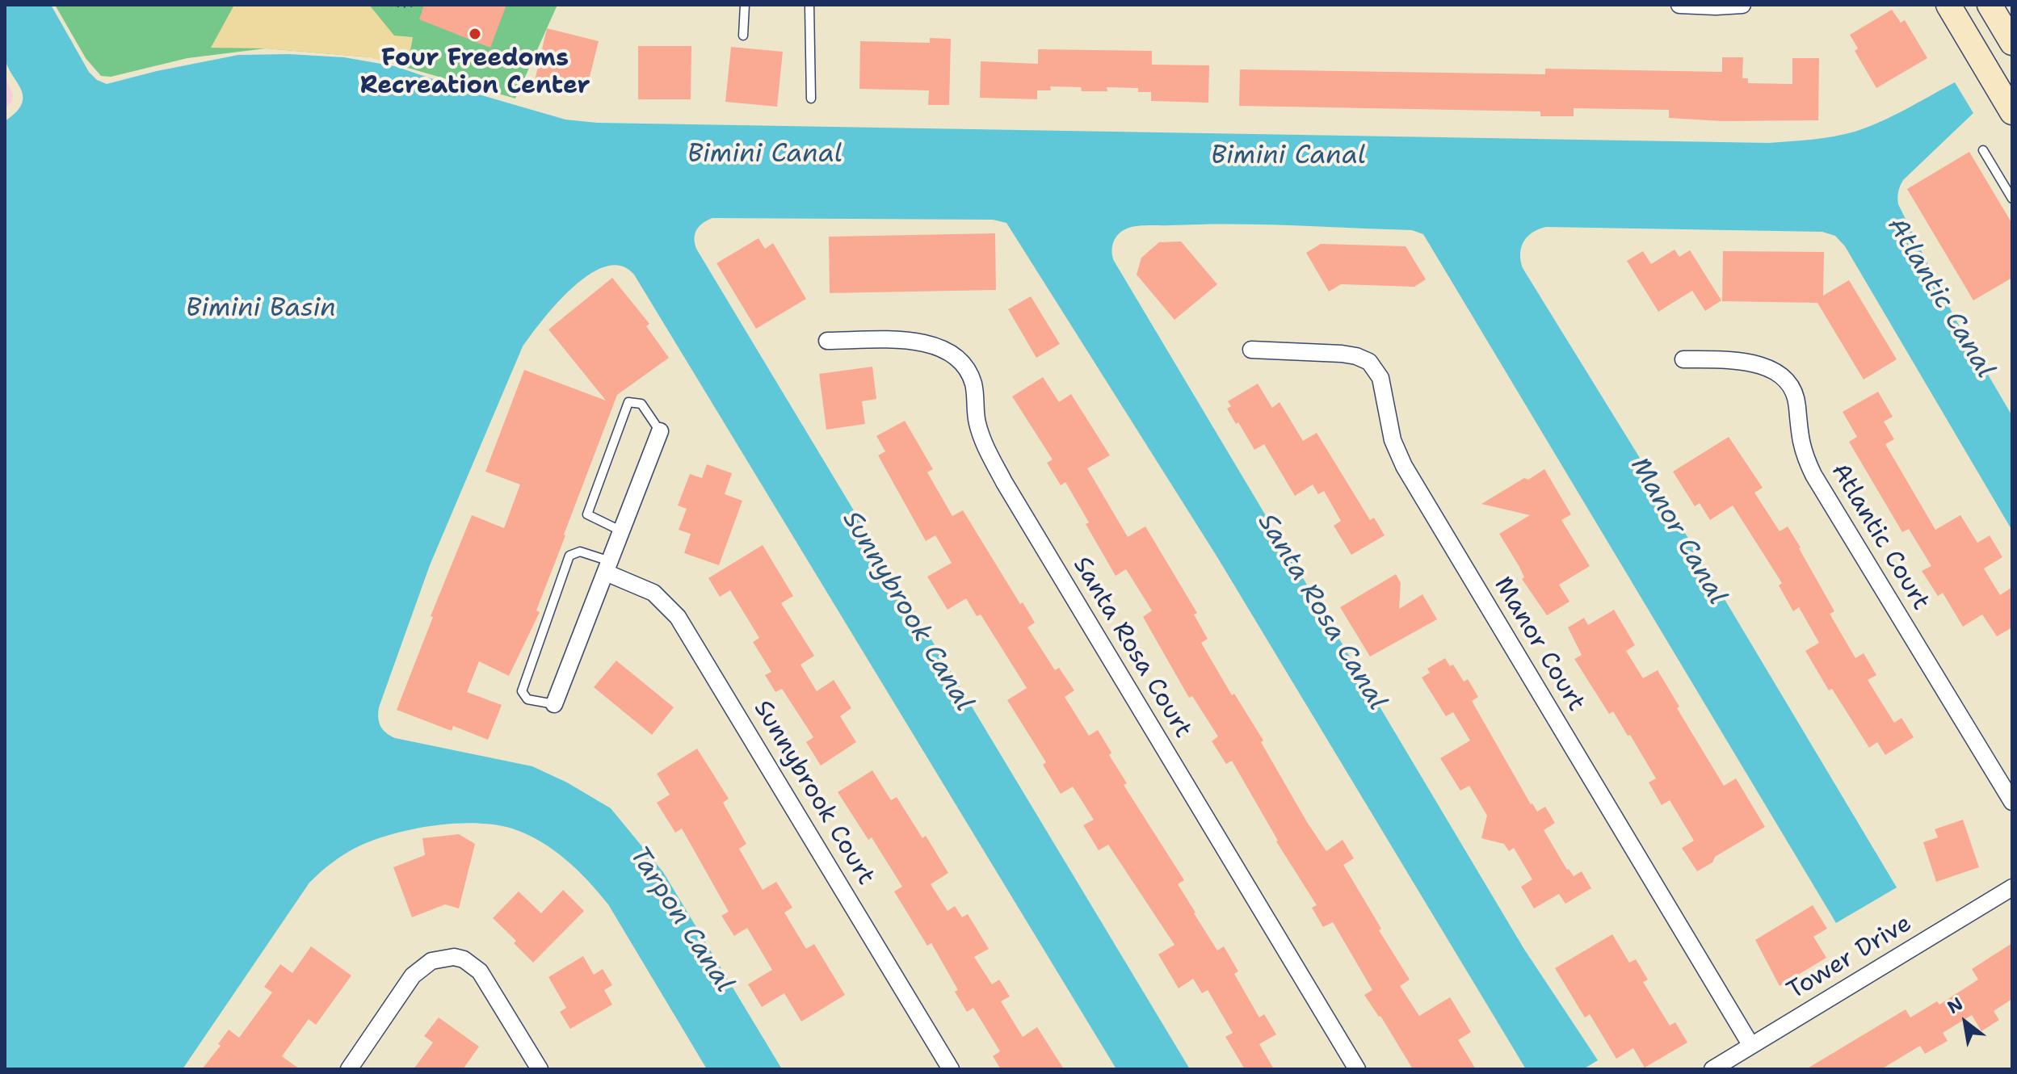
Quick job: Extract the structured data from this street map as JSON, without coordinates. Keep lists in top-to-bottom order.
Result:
{
  "streets": {
    "street": [
      "Atlantic Court",
      "Manor Court",
      "Santa Rosa Court",
      "Sunnybrook Court",
      "Tower Drive"
    ]
  },
  "crossings": [
    ["Manor Court", "Tower Drive"]
  ],
  "water": [
    "Bimini Canal",
    "Atlantic Canal",
    "Bimini Basin",
    "Manor Canal",
    "Sunnybrook Canal",
    "Santa Rosa Canal",
    "Tarpon Canal"
  ],
  "places": ["Four Freedoms Recreation Center"],
  "north": "top left"
}
